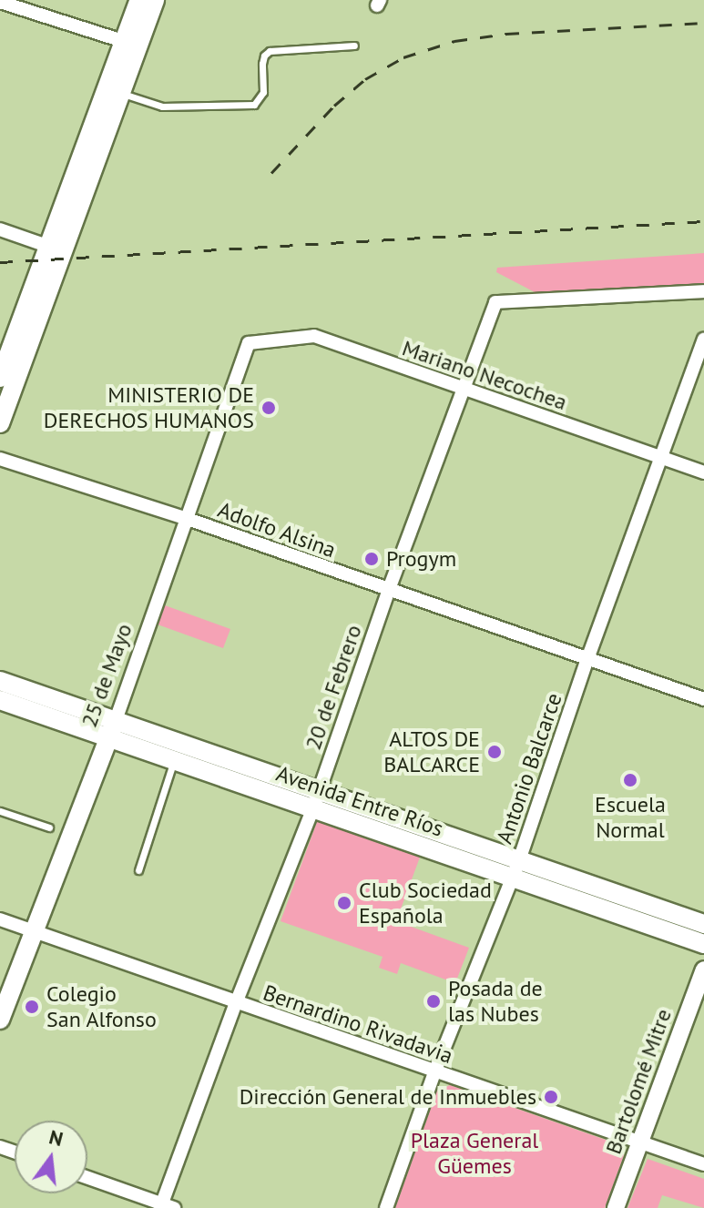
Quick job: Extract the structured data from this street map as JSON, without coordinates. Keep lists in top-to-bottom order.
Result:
{
  "streets": {
    "main road": ["25 de Mayo", "Avenida Entre Ríos"],
    "street": [
      "Mariano Necochea",
      "Adolfo Alsina",
      "20 de Febrero",
      "Antonio Balcarce",
      "Bernardino Rivadavia",
      "Bartolomé Mitre"
    ]
  },
  "crossings": [
    ["Mariano Necochea", "25 de Mayo"],
    ["Mariano Necochea", "20 de Febrero"],
    ["Mariano Necochea", "Antonio Balcarce"],
    ["Adolfo Alsina", "25 de Mayo"],
    ["Adolfo Alsina", "20 de Febrero"],
    ["Adolfo Alsina", "Antonio Balcarce"],
    ["25 de Mayo", "Avenida Entre Ríos"],
    ["25 de Mayo", "Bernardino Rivadavia"],
    ["20 de Febrero", "Avenida Entre Ríos"],
    ["20 de Febrero", "Bernardino Rivadavia"],
    ["Antonio Balcarce", "Avenida Entre Ríos"],
    ["Antonio Balcarce", "Bernardino Rivadavia"],
    ["Bernardino Rivadavia", "Bartolomé Mitre"]
  ],
  "parks": ["Plaza General Güemes"],
  "places": [
    "MINISTERIO DE DERECHOS HUMANOS",
    "Progym",
    "ALTOS DE BALCARCE",
    "Escuela Normal",
    "Club Sociedad Española",
    "Posada de las Nubes",
    "Colegio San Alfonso",
    "Dirección General de Inmuebles"
  ],
  "north": "top"
}
